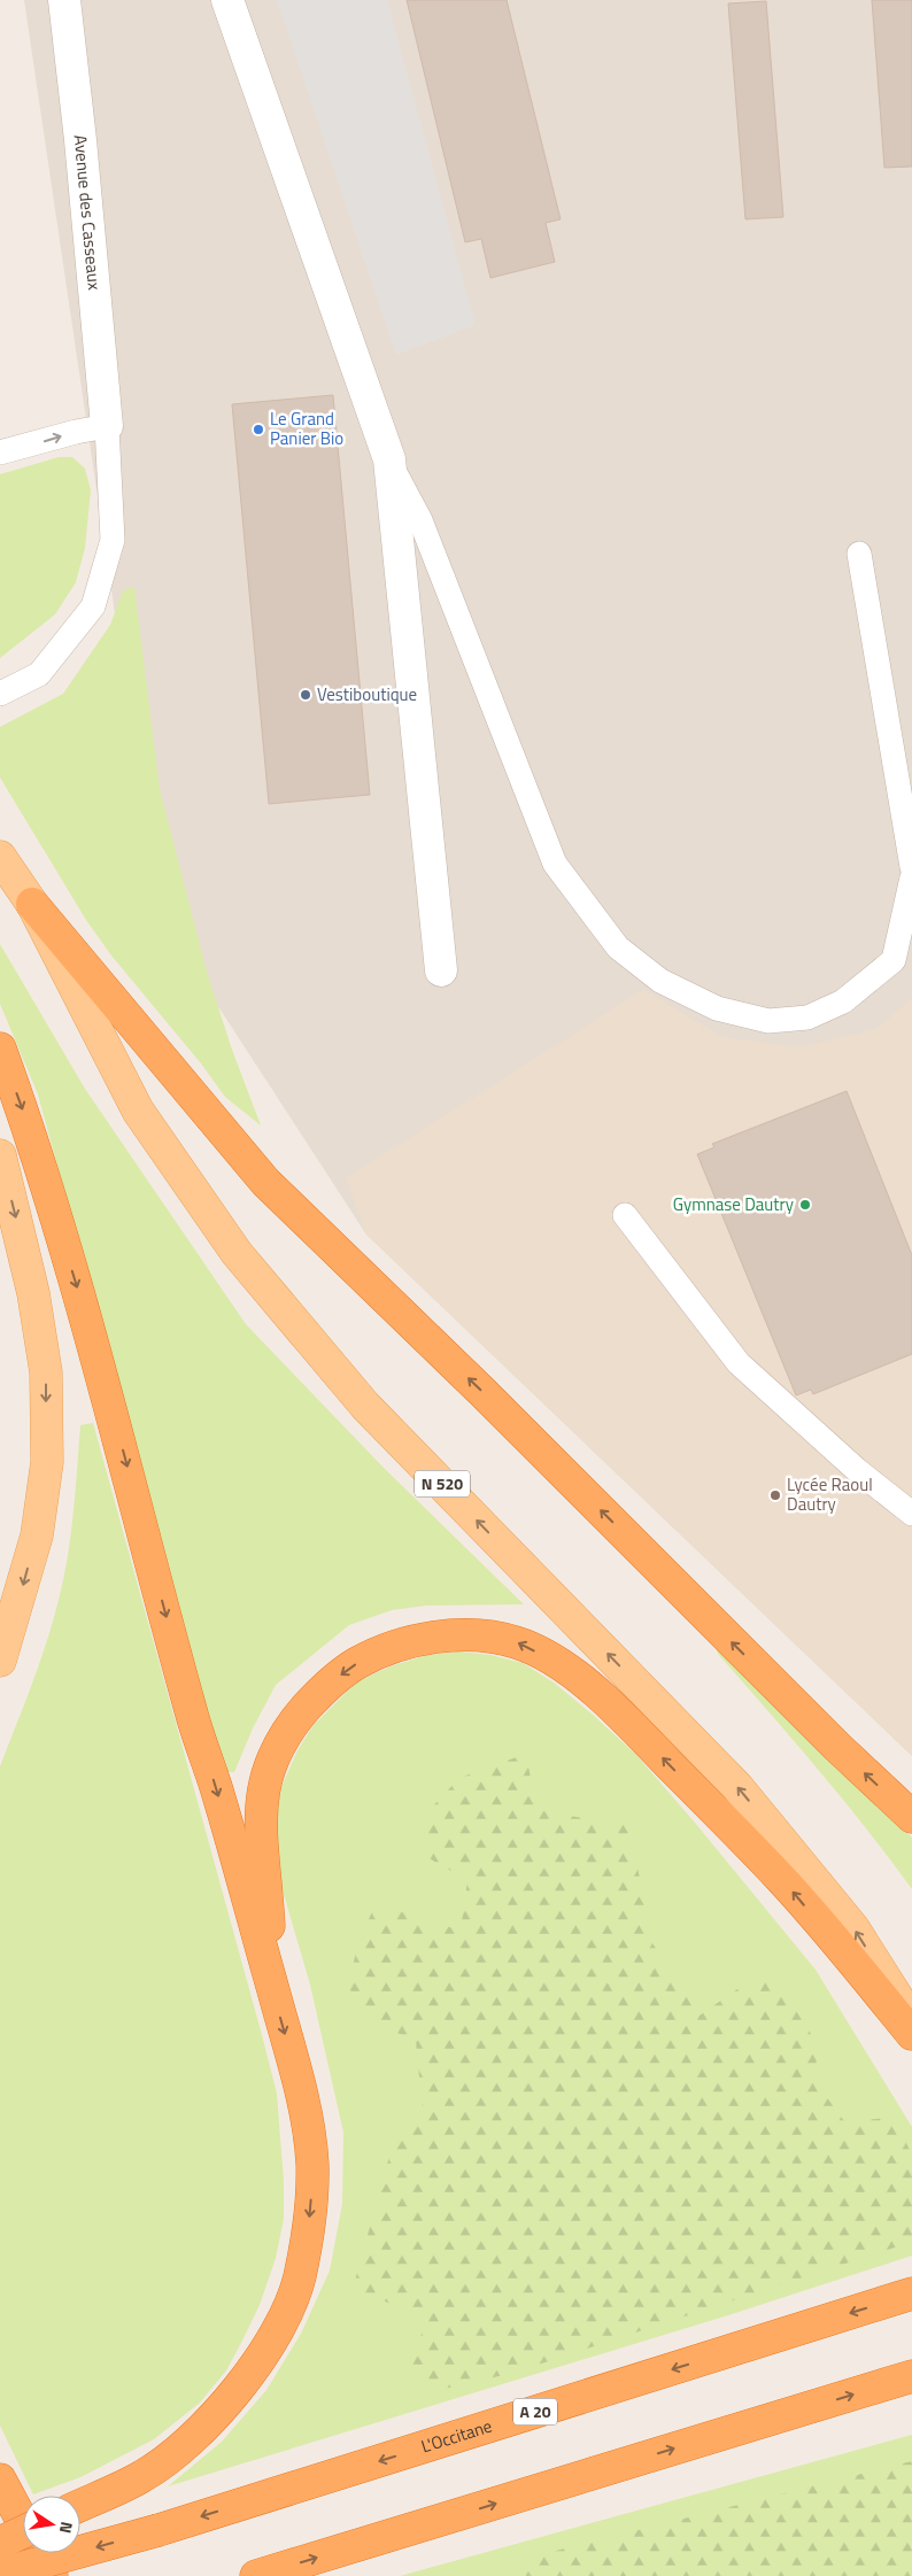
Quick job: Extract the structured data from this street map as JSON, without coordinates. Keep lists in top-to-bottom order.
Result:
{
  "streets": {
    "highway": ["A 20", "L'Occitane"],
    "main road": ["N 520"],
    "street": ["Avenue des Casseaux"]
  },
  "places": [
    "Le Grand Panier Bio",
    "Vestiboutique",
    "Gymnase Dautry",
    "Lycée Raoul Dautry"
  ],
  "north": "right"
}
